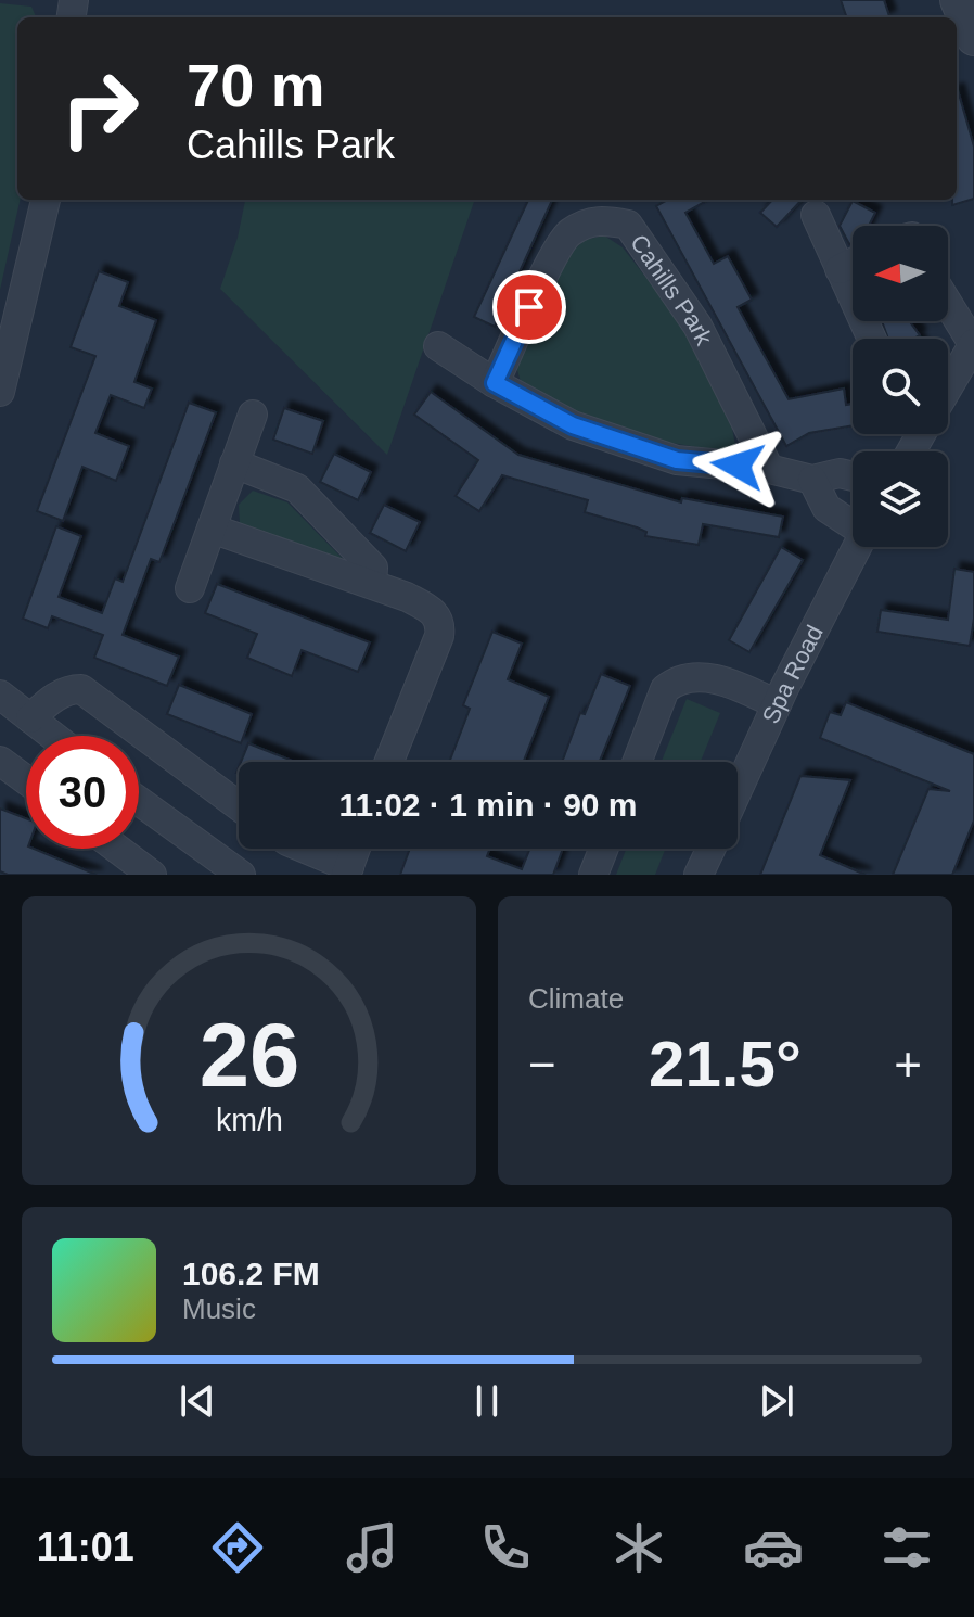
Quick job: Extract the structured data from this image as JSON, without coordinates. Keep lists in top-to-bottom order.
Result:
{
  "streets": {
    "street": ["Cahills Park", "Spa Road"]
  },
  "north": "left",
  "page": {
    "turn": ["70 m", "Cahills Park"],
    "limit": "30",
    "trip": "11:02 · 1 min · 90 m",
    "tile": "Climate",
    "heat": ["−", "21.5°", "+"],
    "song": ["106.2 FM", "Music"],
    "tabs": "11:01",
    "gauge": ["26", "km/h"]
  }
}
